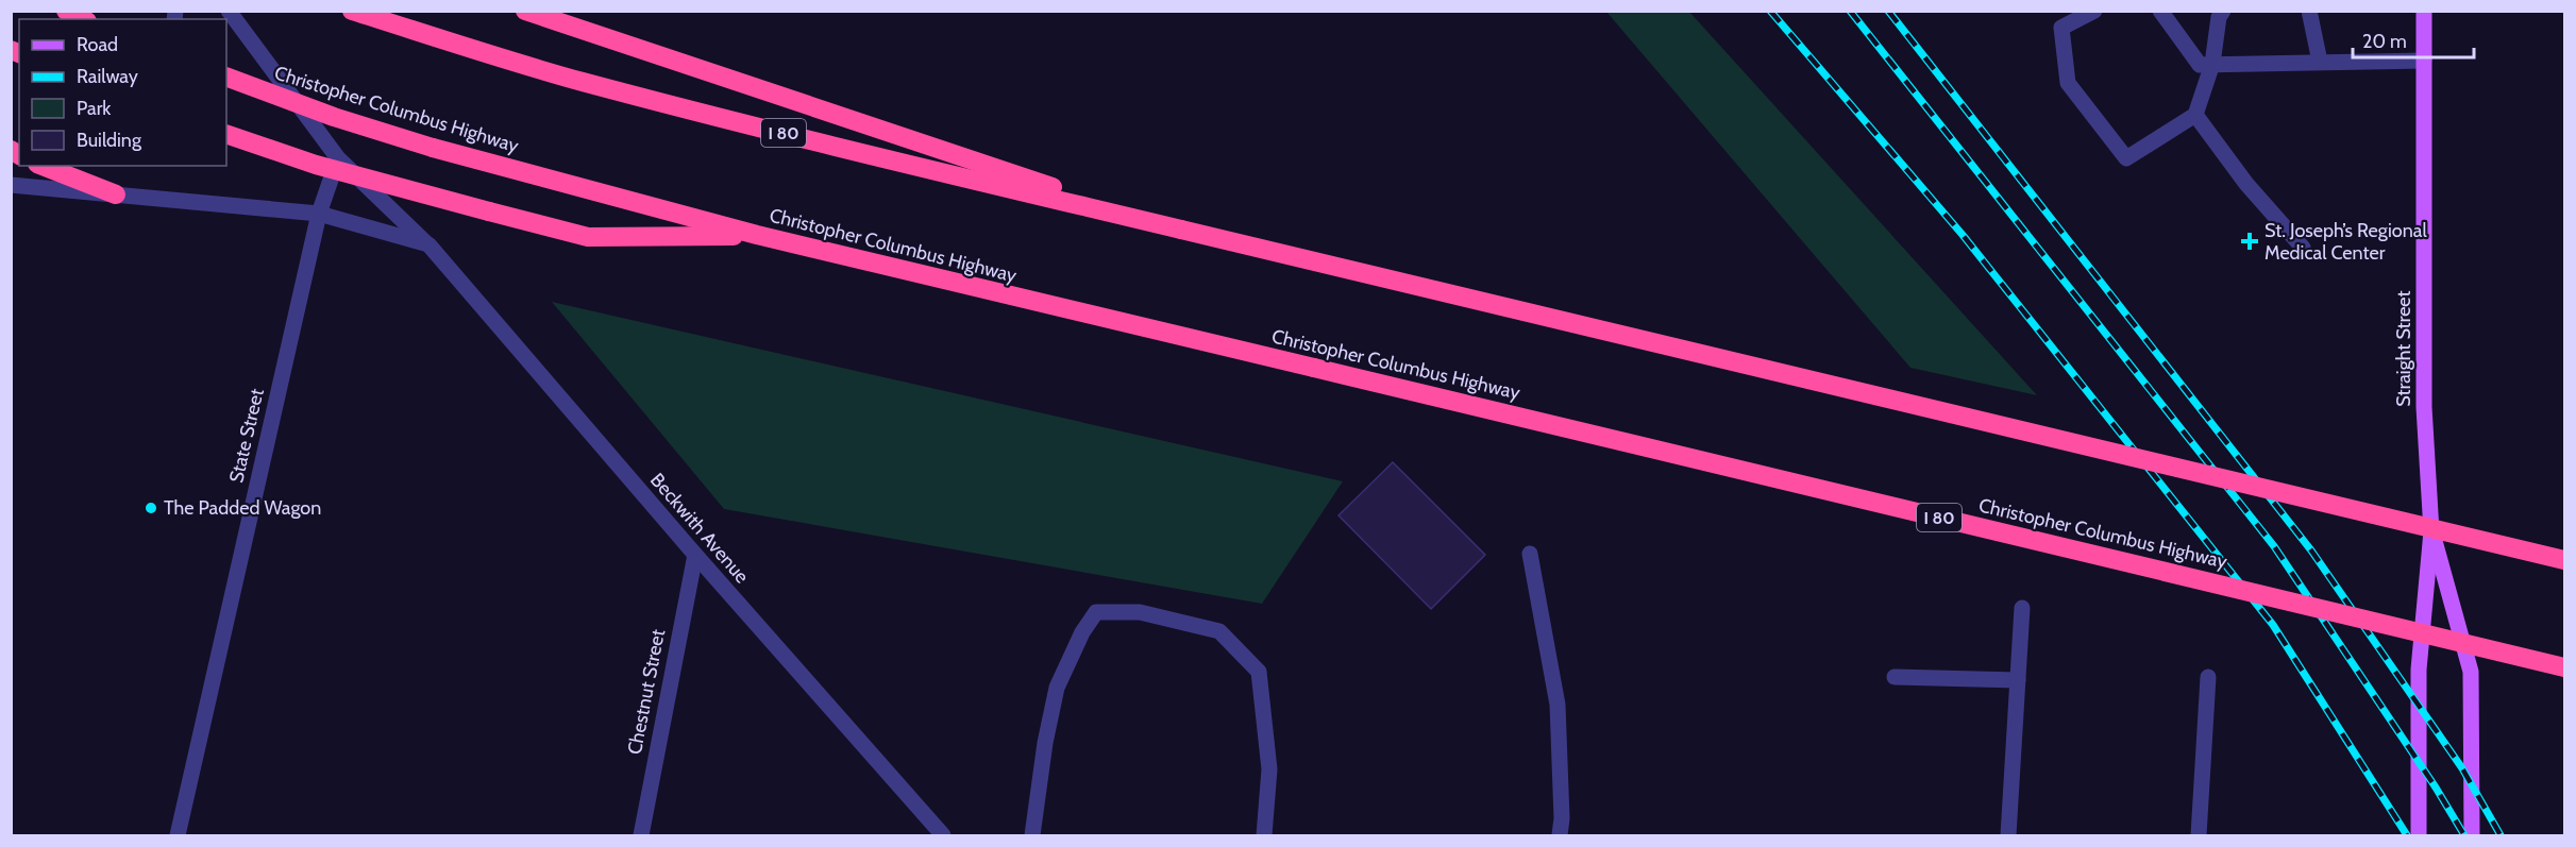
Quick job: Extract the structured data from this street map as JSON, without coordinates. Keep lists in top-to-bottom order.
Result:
{
  "streets": {
    "highway": ["Christopher Columbus Highway", "I 80"],
    "main road": ["Straight Street"],
    "street": ["State Street", "Beckwith Avenue", "Chestnut Street"]
  },
  "crossings": [
    ["State Street", "Beckwith Avenue"],
    ["Beckwith Avenue", "Chestnut Street"]
  ],
  "places": {
    "health": ["St. Joseph’s Regional Medical Center"],
    "other": ["The Padded Wagon"]
  },
  "legend": [
    "Road",
    "Railway",
    "Park",
    "Building"
  ],
  "scale_bar": "20 m"
}
